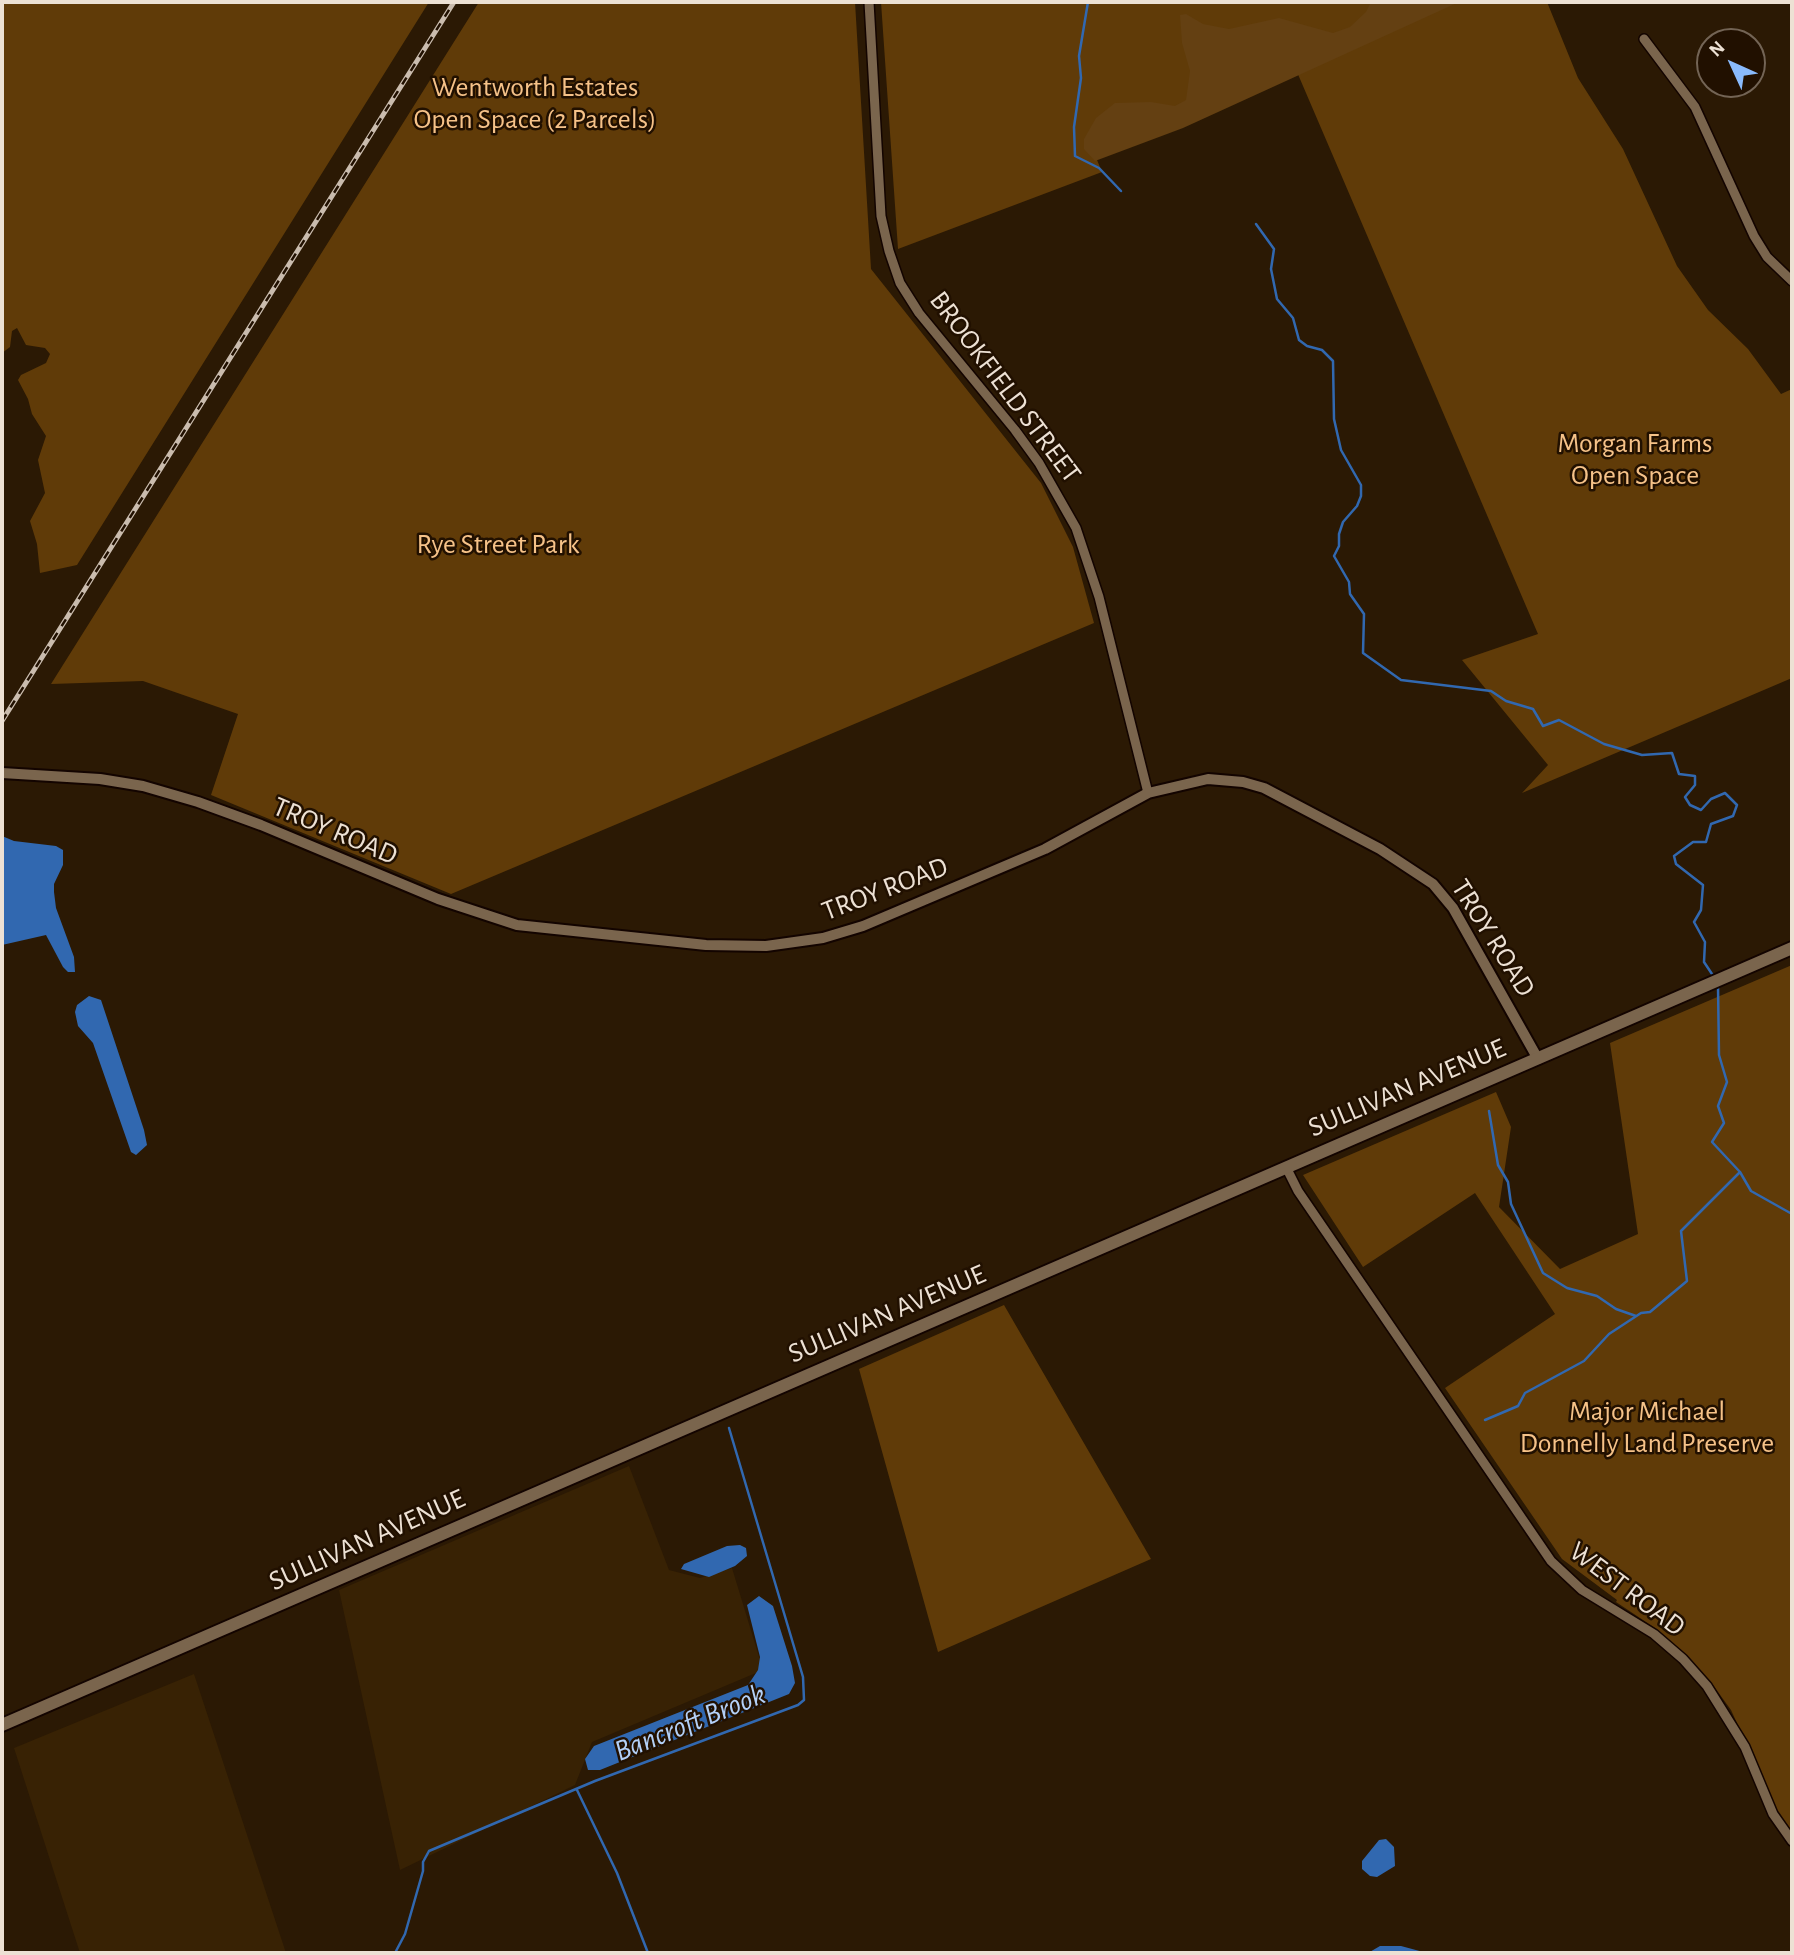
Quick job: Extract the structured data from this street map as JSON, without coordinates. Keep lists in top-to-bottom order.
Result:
{
  "streets": {
    "main road": ["SULLIVAN AVENUE"],
    "street": ["BROOKFIELD STREET", "TROY ROAD", "WEST ROAD"]
  },
  "crossings": [
    ["BROOKFIELD STREET", "TROY ROAD"],
    ["TROY ROAD", "SULLIVAN AVENUE"],
    ["SULLIVAN AVENUE", "WEST ROAD"]
  ],
  "water": ["Bancroft Brook"],
  "parks": [
    "Wentworth Estates Open Space (2 Parcels)",
    "Morgan Farms Open Space",
    "Rye Street Park",
    "Major Michael Donnelly Land Preserve"
  ],
  "north": "top left"
}
